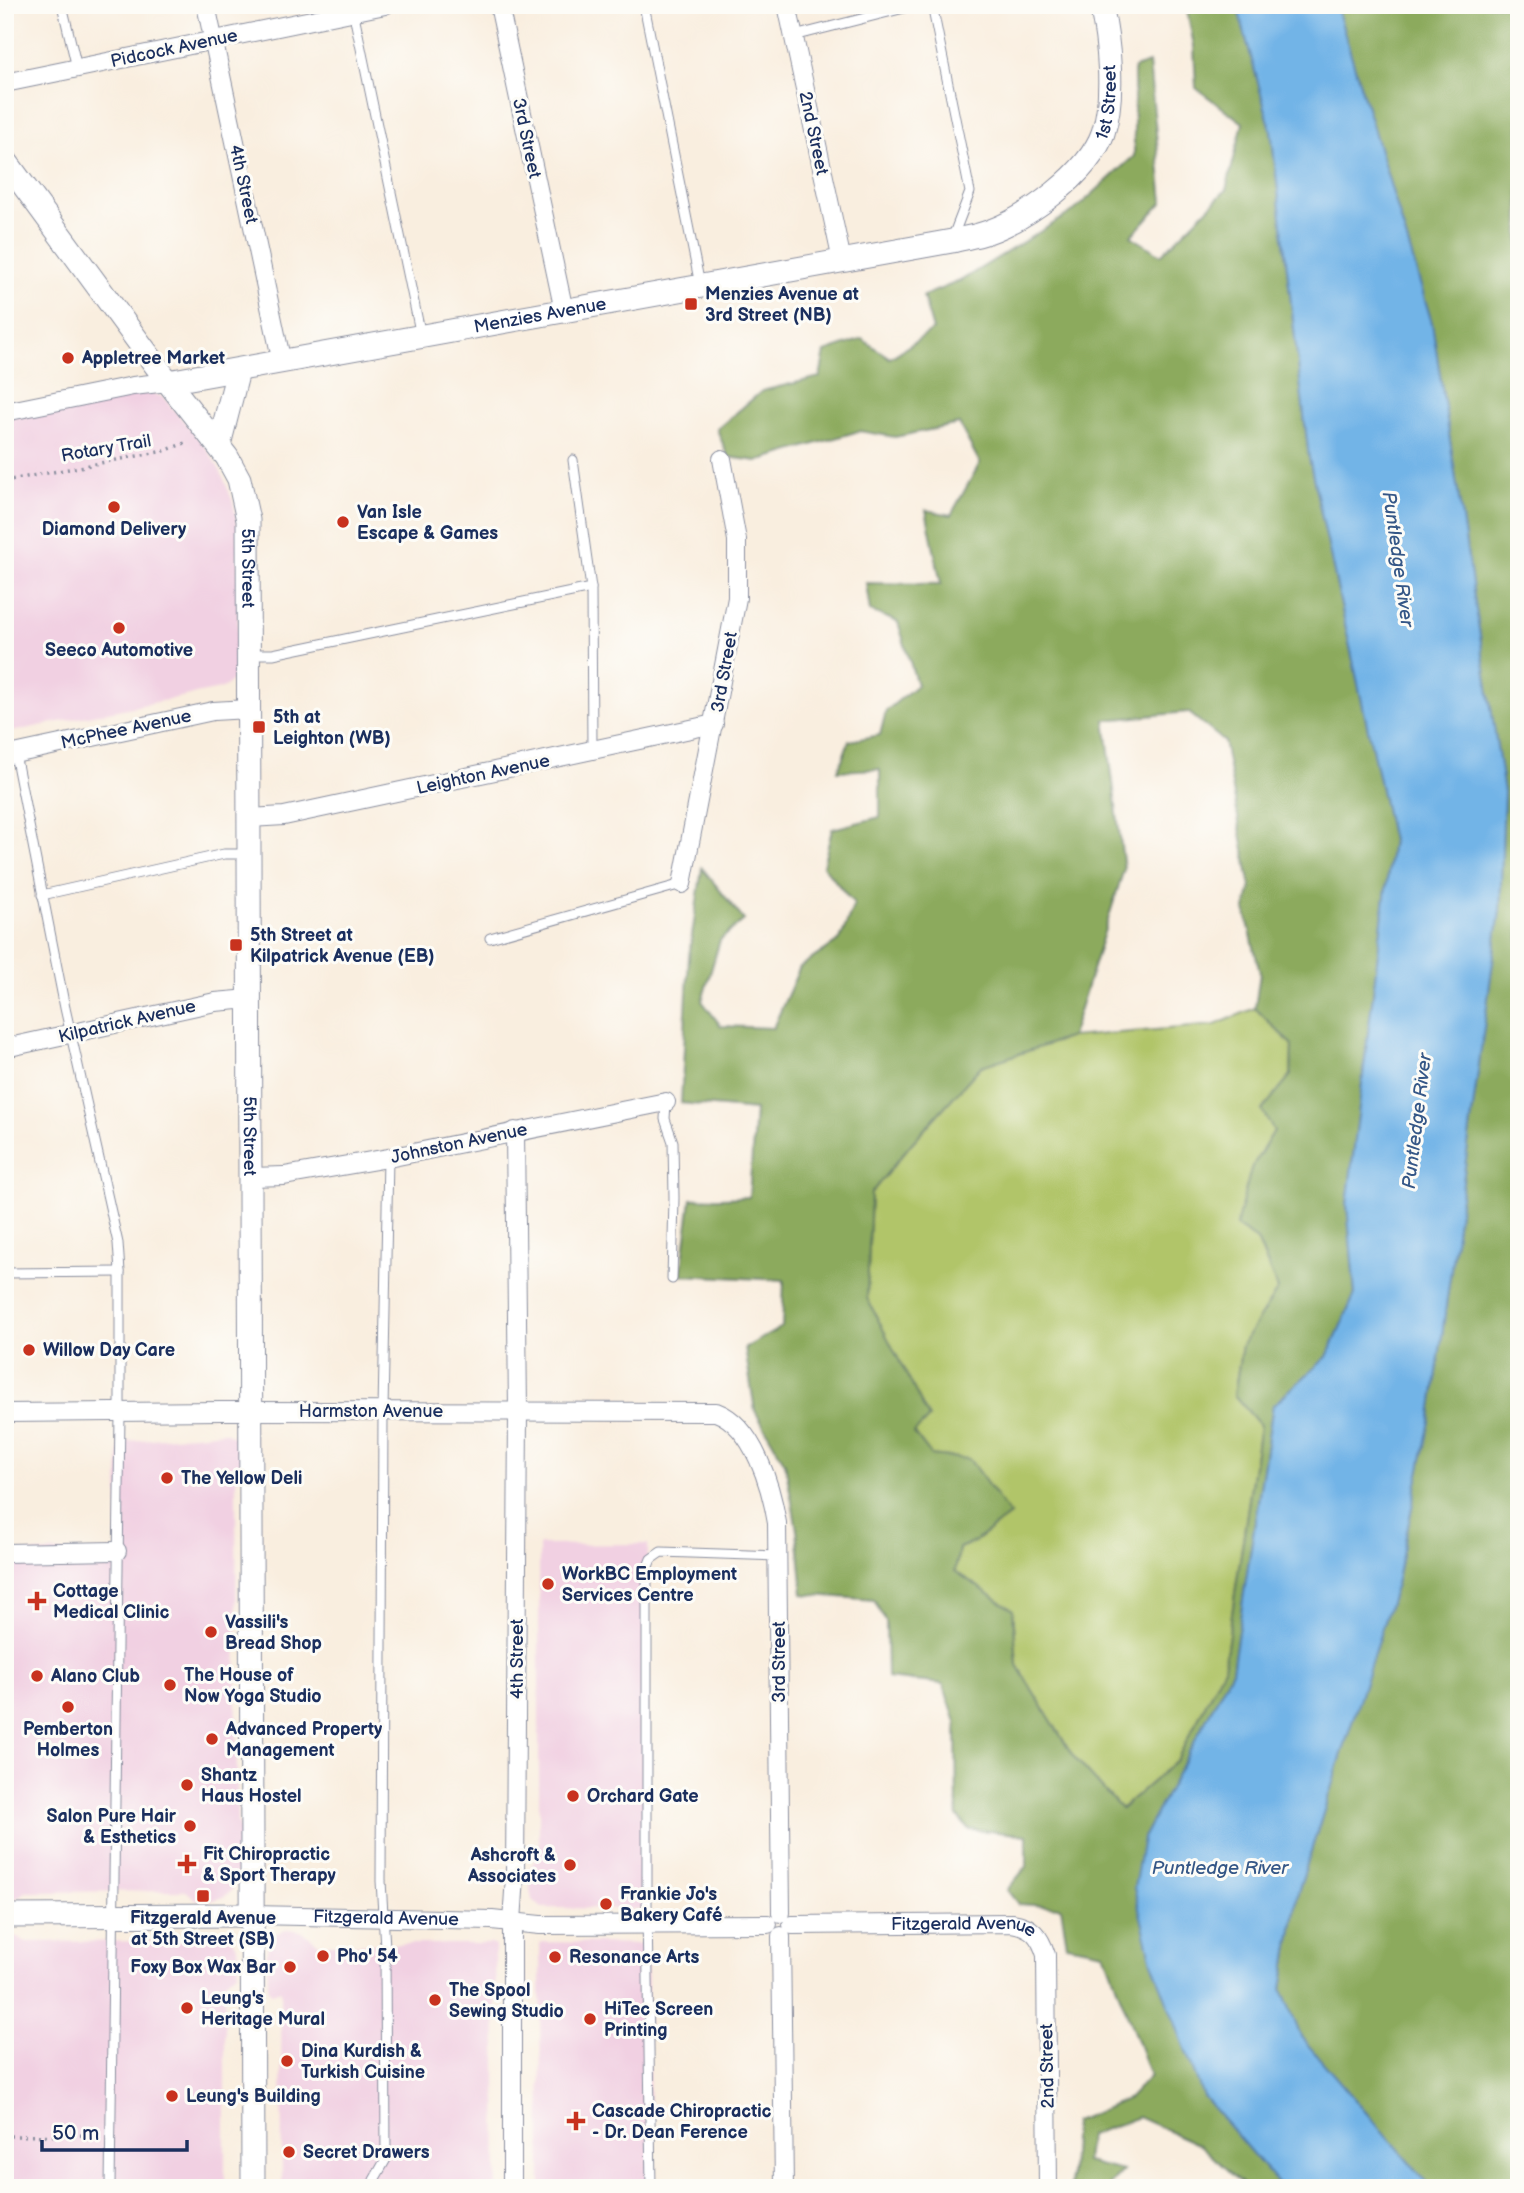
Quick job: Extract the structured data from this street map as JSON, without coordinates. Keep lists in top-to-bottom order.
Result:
{
  "streets": {
    "street": [
      "Pidcock Avenue",
      "1st Street",
      "2nd Street",
      "3rd Street",
      "4th Street",
      "Menzies Avenue",
      "5th Street",
      "McPhee Avenue",
      "Leighton Avenue",
      "Kilpatrick Avenue",
      "Johnston Avenue",
      "Harmston Avenue",
      "Fitzgerald Avenue"
    ],
    "path": ["Rotary Trail"]
  },
  "crossings": [
    ["Pidcock Avenue", "4th Street"],
    ["1st Street", "Menzies Avenue"],
    ["2nd Street", "Menzies Avenue"],
    ["2nd Street", "Fitzgerald Avenue"],
    ["3rd Street", "Menzies Avenue"],
    ["3rd Street", "Leighton Avenue"],
    ["3rd Street", "Harmston Avenue"],
    ["3rd Street", "Fitzgerald Avenue"],
    ["4th Street", "Menzies Avenue"],
    ["4th Street", "Johnston Avenue"],
    ["4th Street", "Harmston Avenue"],
    ["4th Street", "Fitzgerald Avenue"],
    ["Menzies Avenue", "5th Street"],
    ["Rotary Trail", "5th Street"],
    ["5th Street", "McPhee Avenue"],
    ["5th Street", "Leighton Avenue"],
    ["5th Street", "Kilpatrick Avenue"],
    ["5th Street", "Johnston Avenue"],
    ["5th Street", "Harmston Avenue"],
    ["5th Street", "Fitzgerald Avenue"]
  ],
  "water": ["Puntledge River"],
  "places": {
    "transit": [
      "Menzies Avenue at 3rd Street (NB)",
      "5th at Leighton (WB)",
      "5th Street at Kilpatrick Avenue (EB)",
      "Fitzgerald Avenue at 5th Street (SB)"
    ],
    "other": [
      "Appletree Market",
      "Diamond Delivery",
      "Van Isle Escape & Games",
      "Seeco Automotive",
      "Willow Day Care",
      "The Yellow Deli",
      "WorkBC Employment Services Centre",
      "Vassili's Bread Shop",
      "Alano Club",
      "The House of Now Yoga Studio",
      "Pemberton Holmes",
      "Advanced Property Management",
      "Shantz Haus Hostel",
      "Orchard Gate",
      "Salon Pure Hair & Esthetics",
      "Ashcroft & Associates",
      "Frankie Jo's Bakery Café",
      "Pho' 54",
      "Resonance Arts",
      "Foxy Box Wax Bar",
      "The Spool Sewing Studio",
      "Leung's Heritage Mural",
      "HiTec Screen Printing",
      "Dina Kurdish & Turkish Cuisine",
      "Leung's Building",
      "Secret Drawers"
    ],
    "health": ["Cottage Medical Clinic", "Fit Chiropractic & Sport Therapy", "Cascade Chiropractic - Dr. Dean Ference"]
  },
  "scale_bar": "50 m"
}
